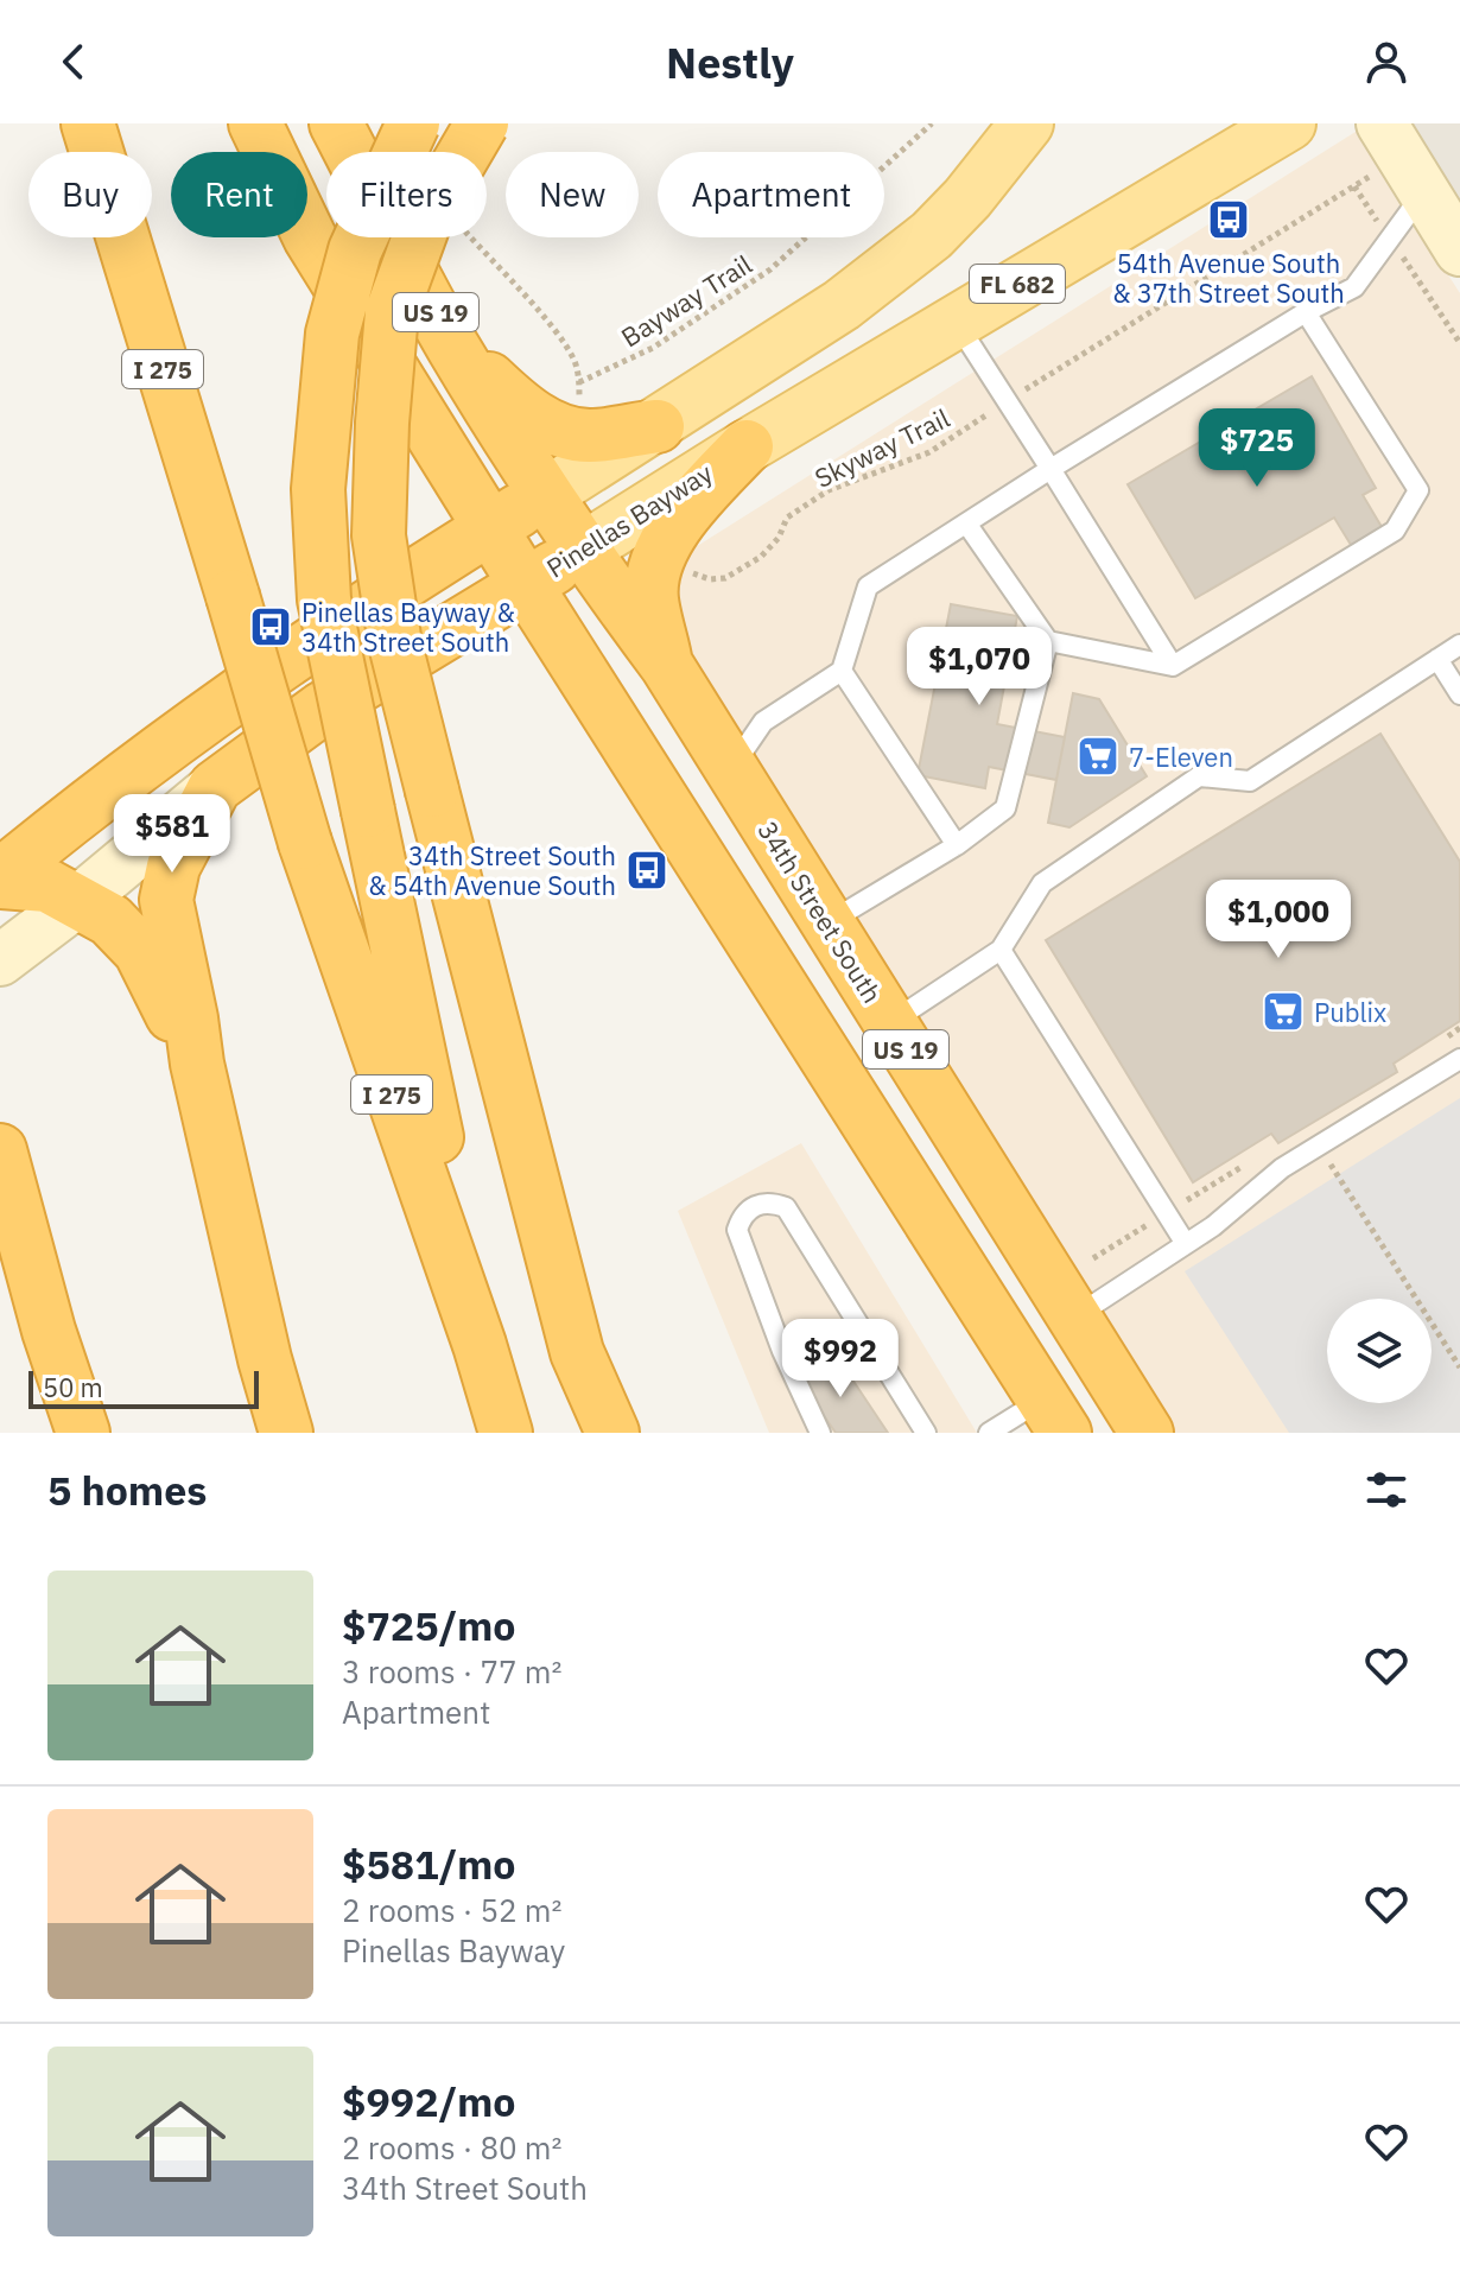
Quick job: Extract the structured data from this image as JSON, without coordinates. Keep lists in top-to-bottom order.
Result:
{
  "streets": {
    "highway": [
      "FL 682",
      "US 19",
      "I 275",
      "Pinellas Bayway",
      "34th Street South"
    ],
    "path": ["Bayway Trail", "Skyway Trail"]
  },
  "crossings": [
    ["US 19", "Pinellas Bayway"],
    ["US 19", "34th Street South"],
    ["Pinellas Bayway", "34th Street South"]
  ],
  "places": {
    "bus stop": ["54th Avenue South & 37th Street South", "Pinellas Bayway & 34th Street South", "34th Street South & 54th Avenue South"],
    "supermarket": ["7-Eleven", "Publix"]
  },
  "scale_bar": "50 m",
  "page": {
    "header": "Nestly",
    "chip": [
      "Buy",
      "Rent",
      "Filters",
      "New",
      "Apartment"
    ],
    "price": [
      "$725",
      "$1,070",
      "$581",
      "$1,000",
      "$992"
    ],
    "scale": "50 m",
    "heading": "5 homes",
    "list": [
      {
        "name": "$725/mo",
        "note": "3 rooms · 77 m² · Apartment"
      },
      {
        "name": "$581/mo",
        "note": "2 rooms · 52 m² · Pinellas Bayway"
      },
      {
        "name": "$992/mo",
        "note": "2 rooms · 80 m² · 34th Street South"
      }
    ]
  }
}
